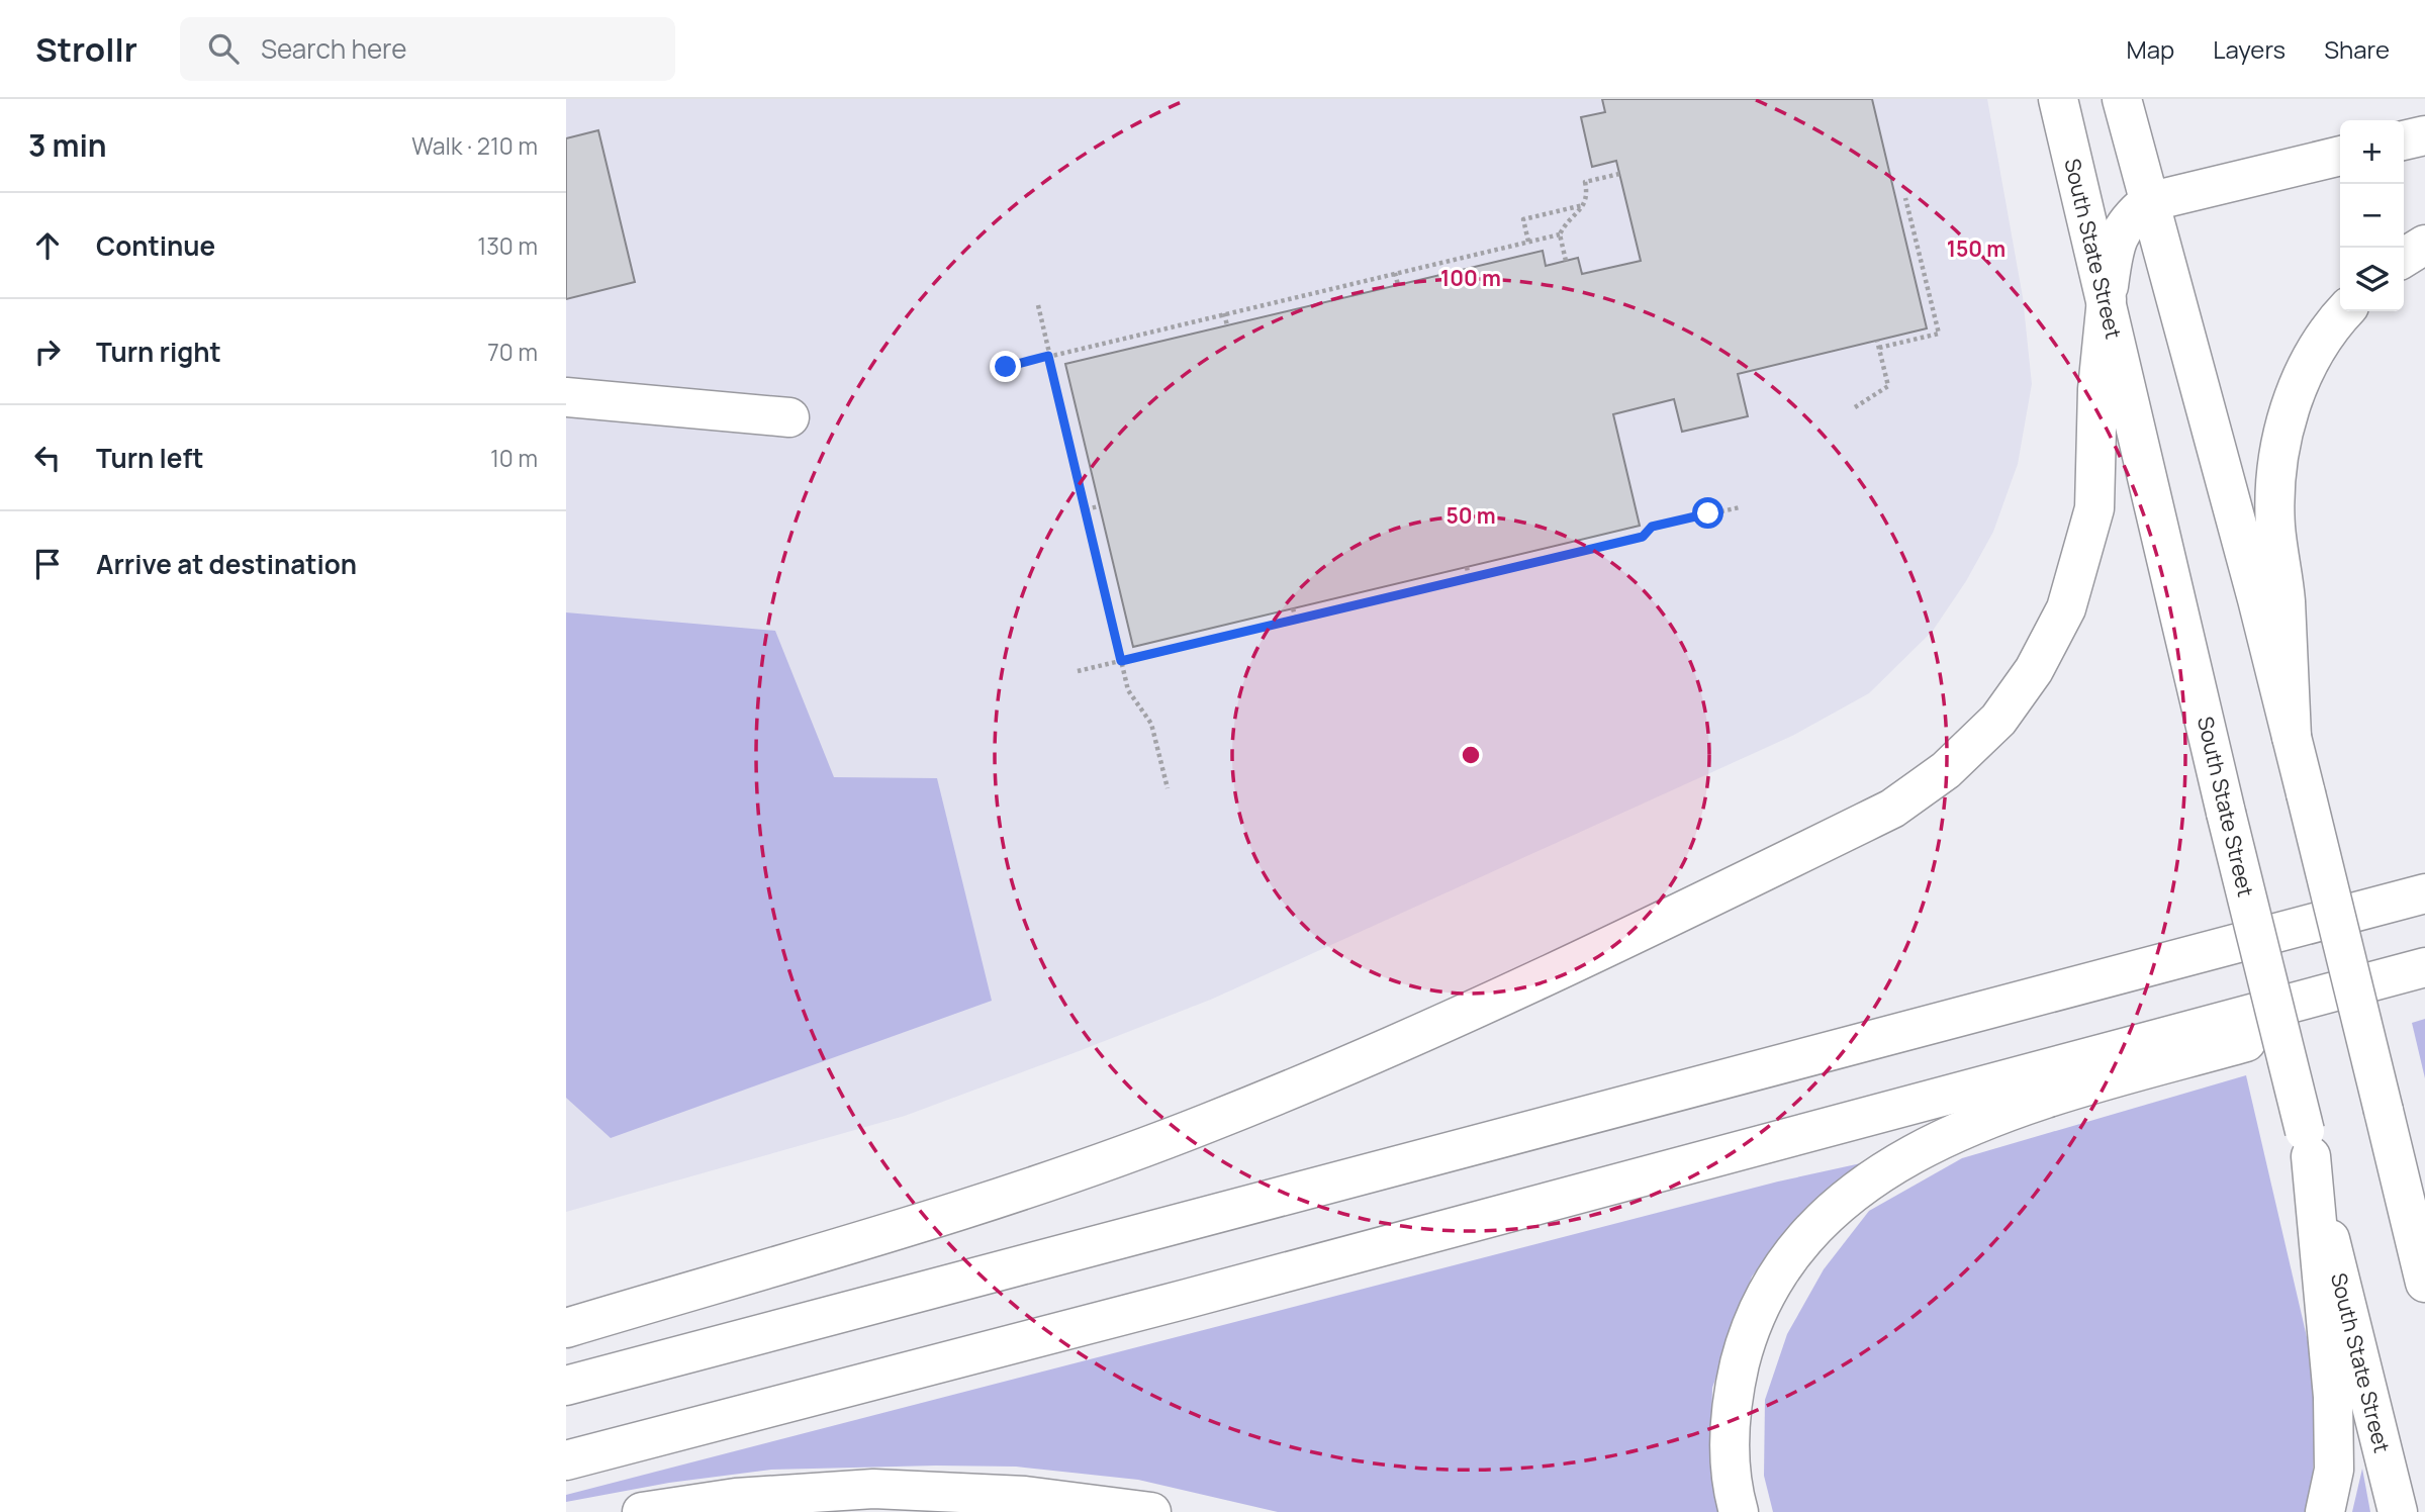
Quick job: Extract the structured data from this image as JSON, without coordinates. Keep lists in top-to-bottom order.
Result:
{
  "streets": {
    "main road": ["South State Street"]
  },
  "page": {
    "header": "Strollr",
    "search": "Search here",
    "nav": ["Map", "Layers", "Share"],
    "heading": ["3 min", "Walk · 210 m"],
    "map_buttons": ["+", "−"],
    "list": [
      ["Continue", "130 m"],
      ["Turn right", "70 m"],
      ["Turn left", "10 m"],
      "Arrive at destination"
    ]
  },
  "rings": ["150 m", "100 m", "50 m"]
}
